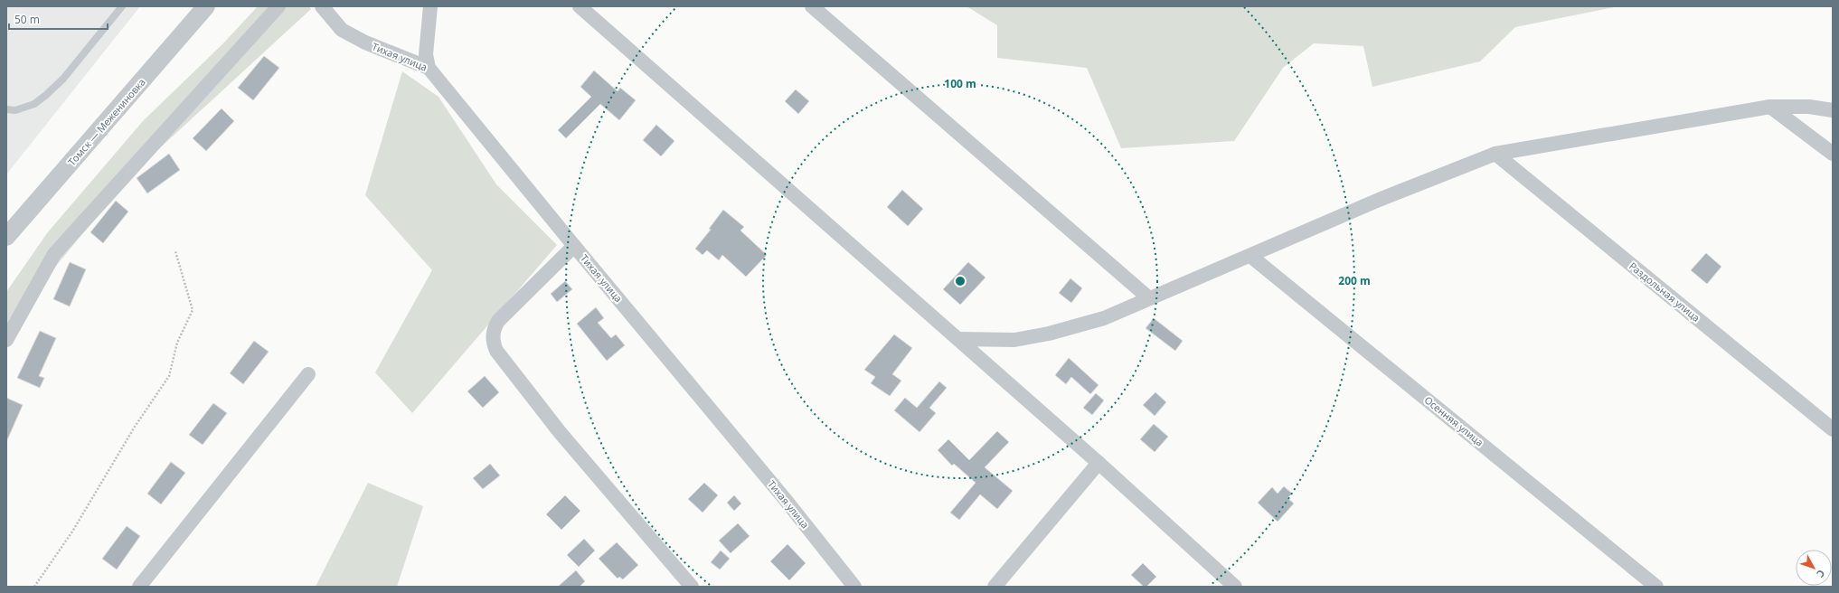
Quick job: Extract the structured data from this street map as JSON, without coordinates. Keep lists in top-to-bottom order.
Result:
{
  "streets": {
    "street": [
      "Тихая улица",
      "Томск — Межениновка",
      "Раздольная улица",
      "Осенняя улица"
    ]
  },
  "scale_bar": "50 m",
  "north": "bottom right",
  "rings": ["100 m", "200 m"]
}
